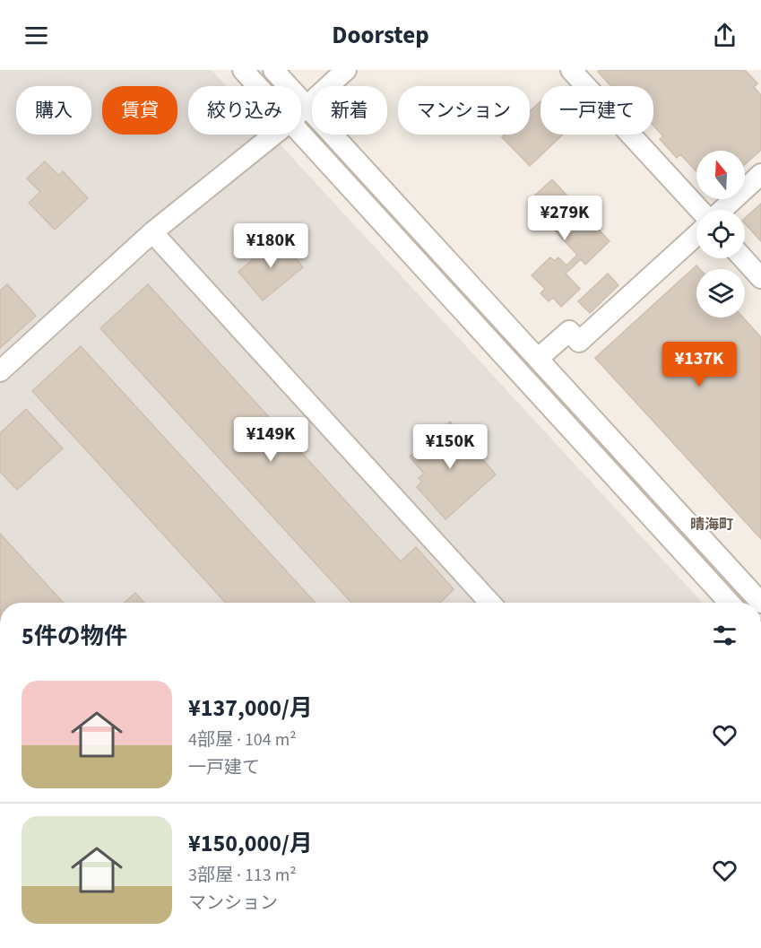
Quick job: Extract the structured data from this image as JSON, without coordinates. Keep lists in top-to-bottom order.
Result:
{
  "districts": ["晴海町"],
  "north": "top",
  "page": {
    "header": "Doorstep",
    "chip": [
      "購入",
      "賃貸",
      "絞り込み",
      "新着",
      "マンション",
      "一戸建て"
    ],
    "price": [
      "¥279K",
      "¥180K",
      "¥137K",
      "¥149K",
      "¥150K"
    ],
    "heading": "5件の物件",
    "list": [
      {
        "name": "¥137,000/月",
        "note": "4部屋 · 104 m² · 一戸建て"
      },
      {
        "name": "¥150,000/月",
        "note": "3部屋 · 113 m² · マンション"
      }
    ]
  }
}
